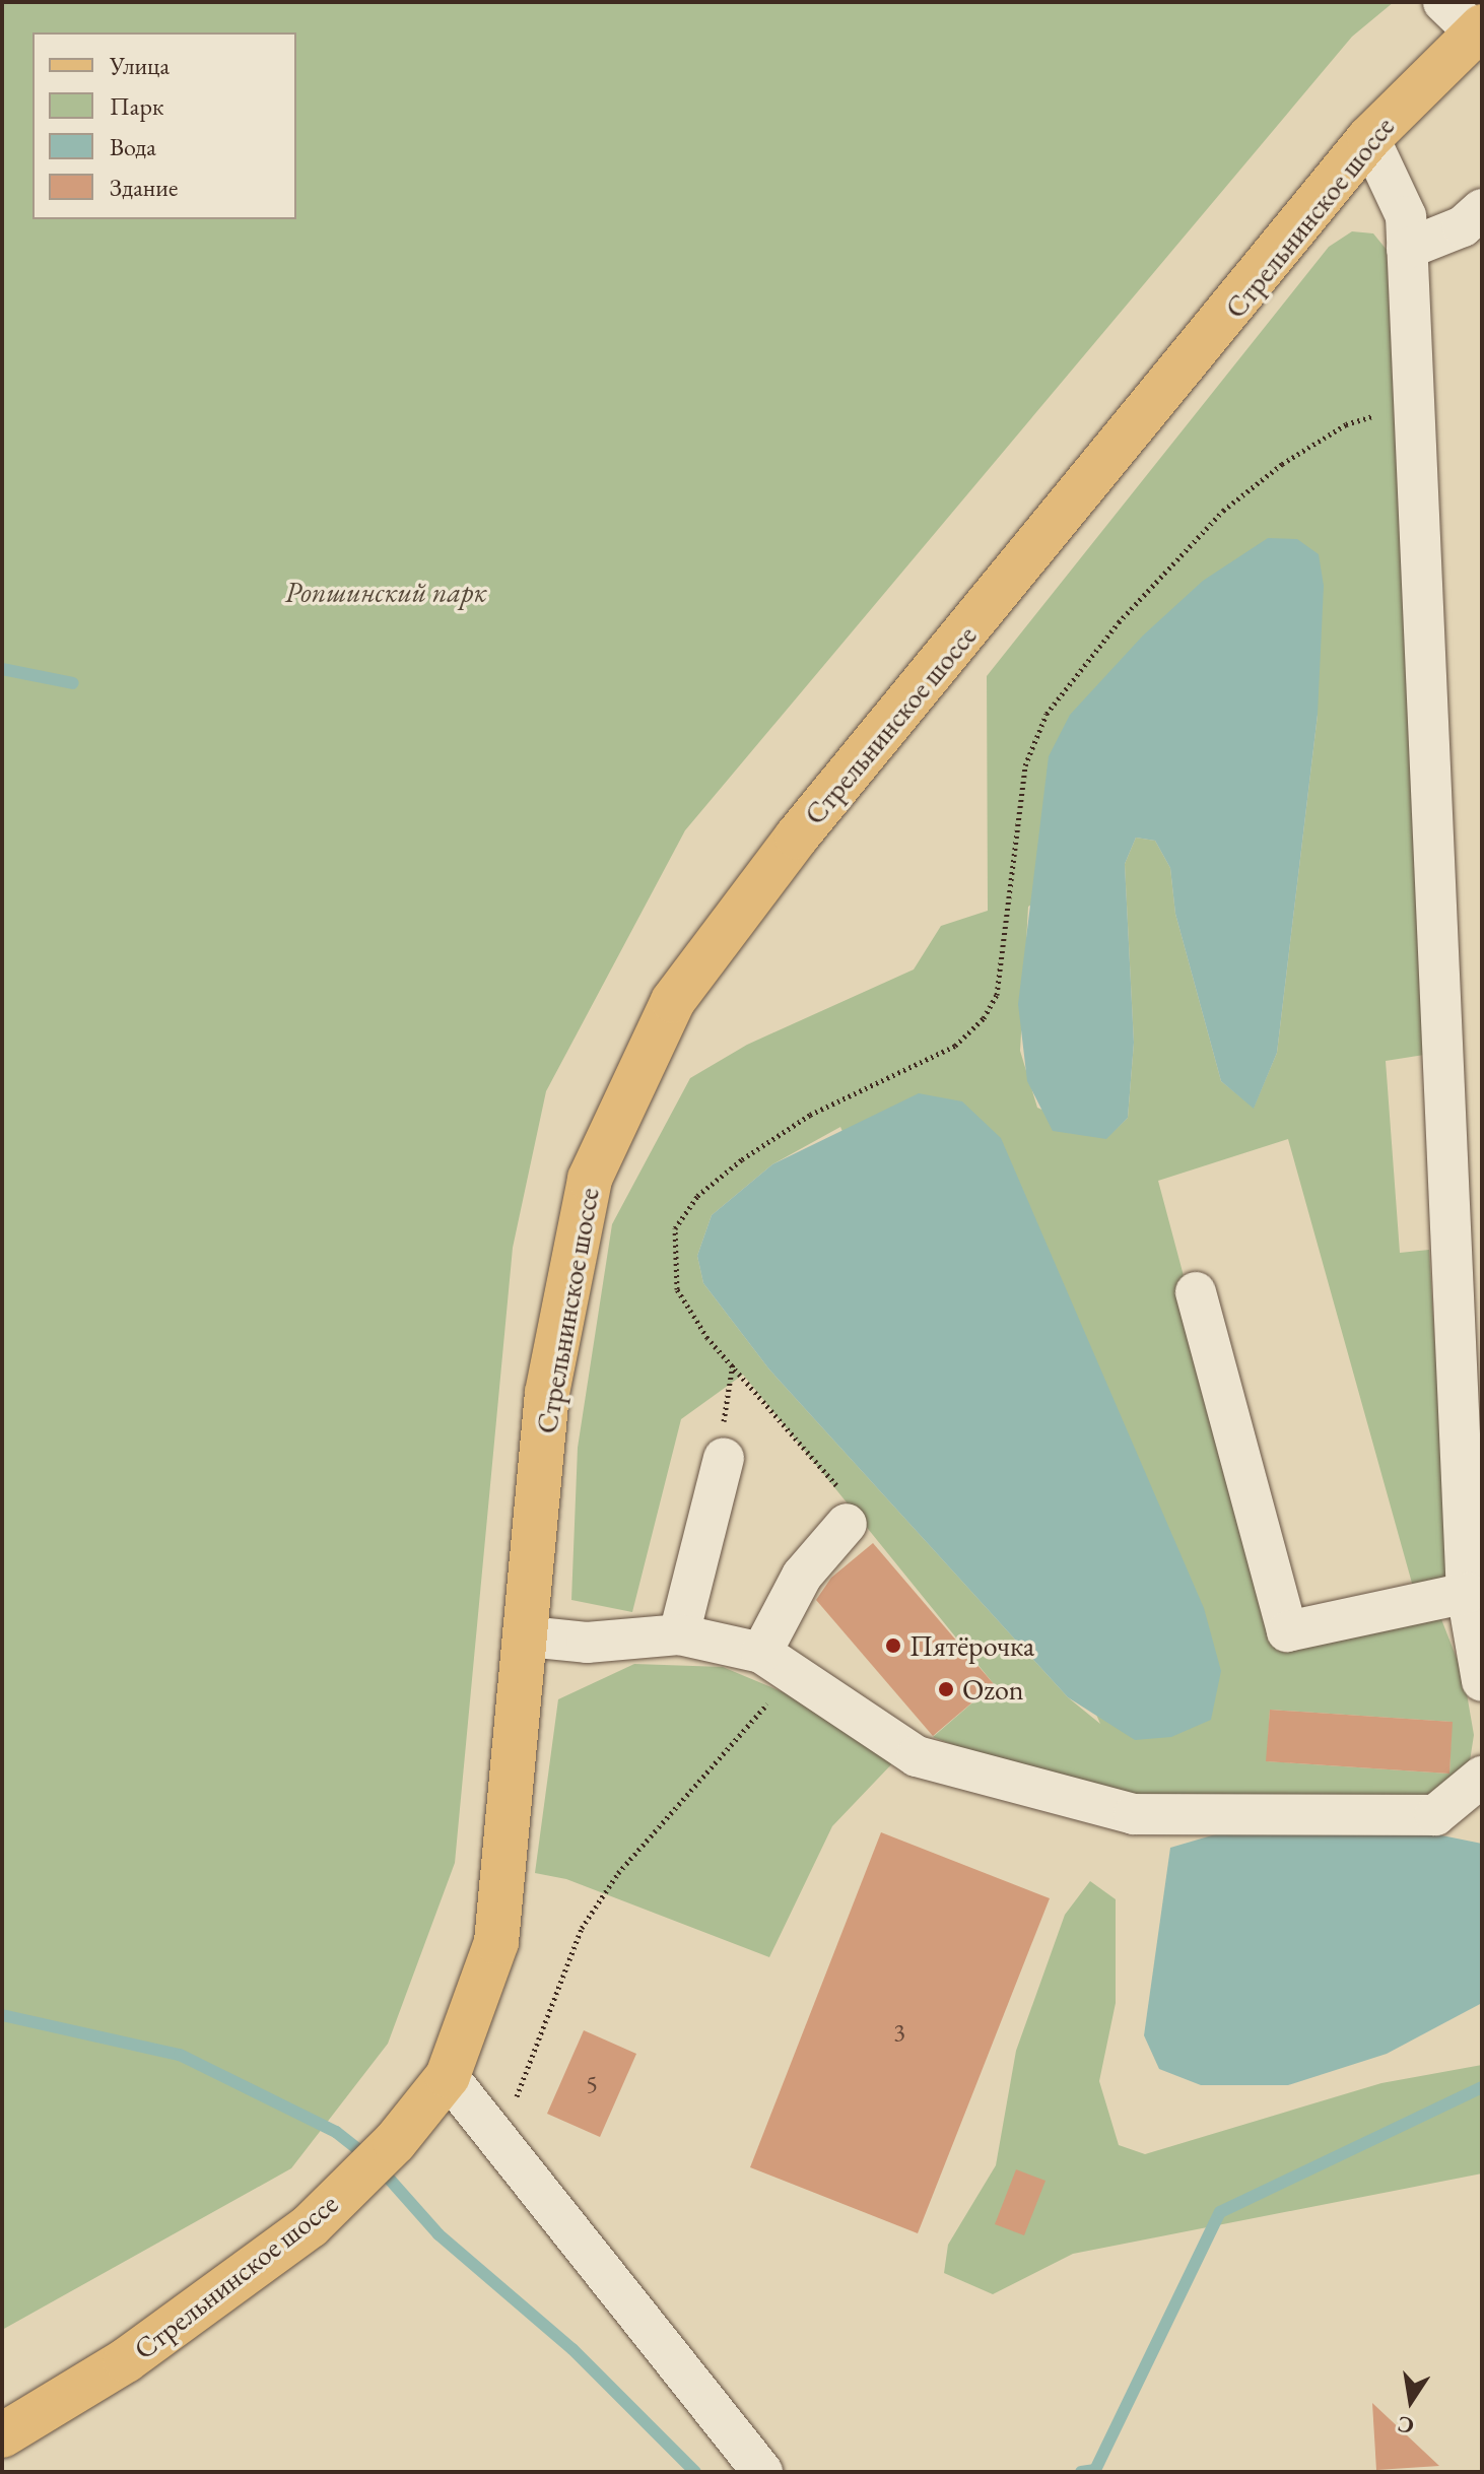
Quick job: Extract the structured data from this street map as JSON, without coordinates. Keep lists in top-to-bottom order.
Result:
{
  "streets": {
    "main road": ["Стрельнинское шоссе"]
  },
  "parks": ["Ропшинский парк"],
  "places": ["Пятёрочка", "Ozon"],
  "house_numbers": ["3", "5"],
  "legend": [
    "Улица",
    "Парк",
    "Вода",
    "Здание"
  ],
  "north": "bottom"
}
